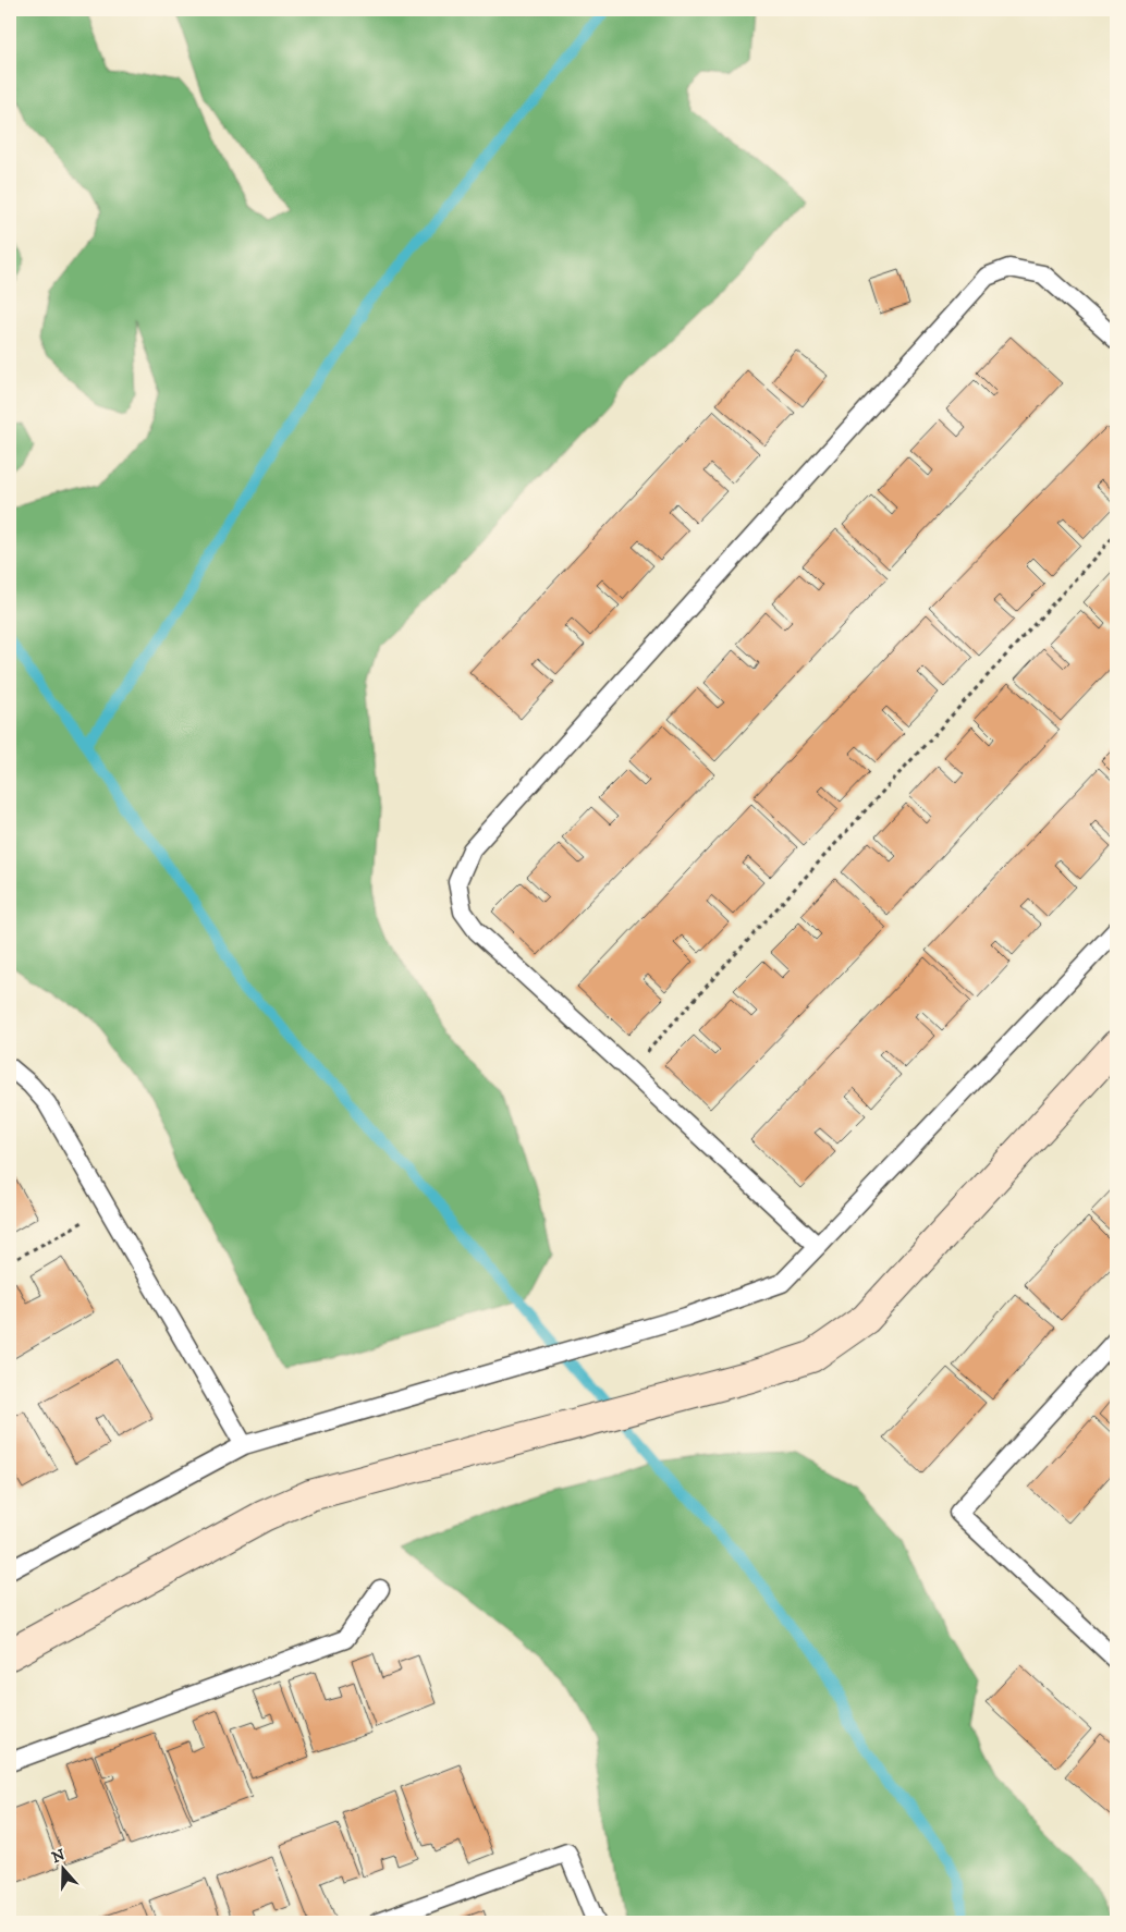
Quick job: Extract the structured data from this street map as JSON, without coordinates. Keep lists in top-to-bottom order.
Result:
{
  "north": "top"
}
